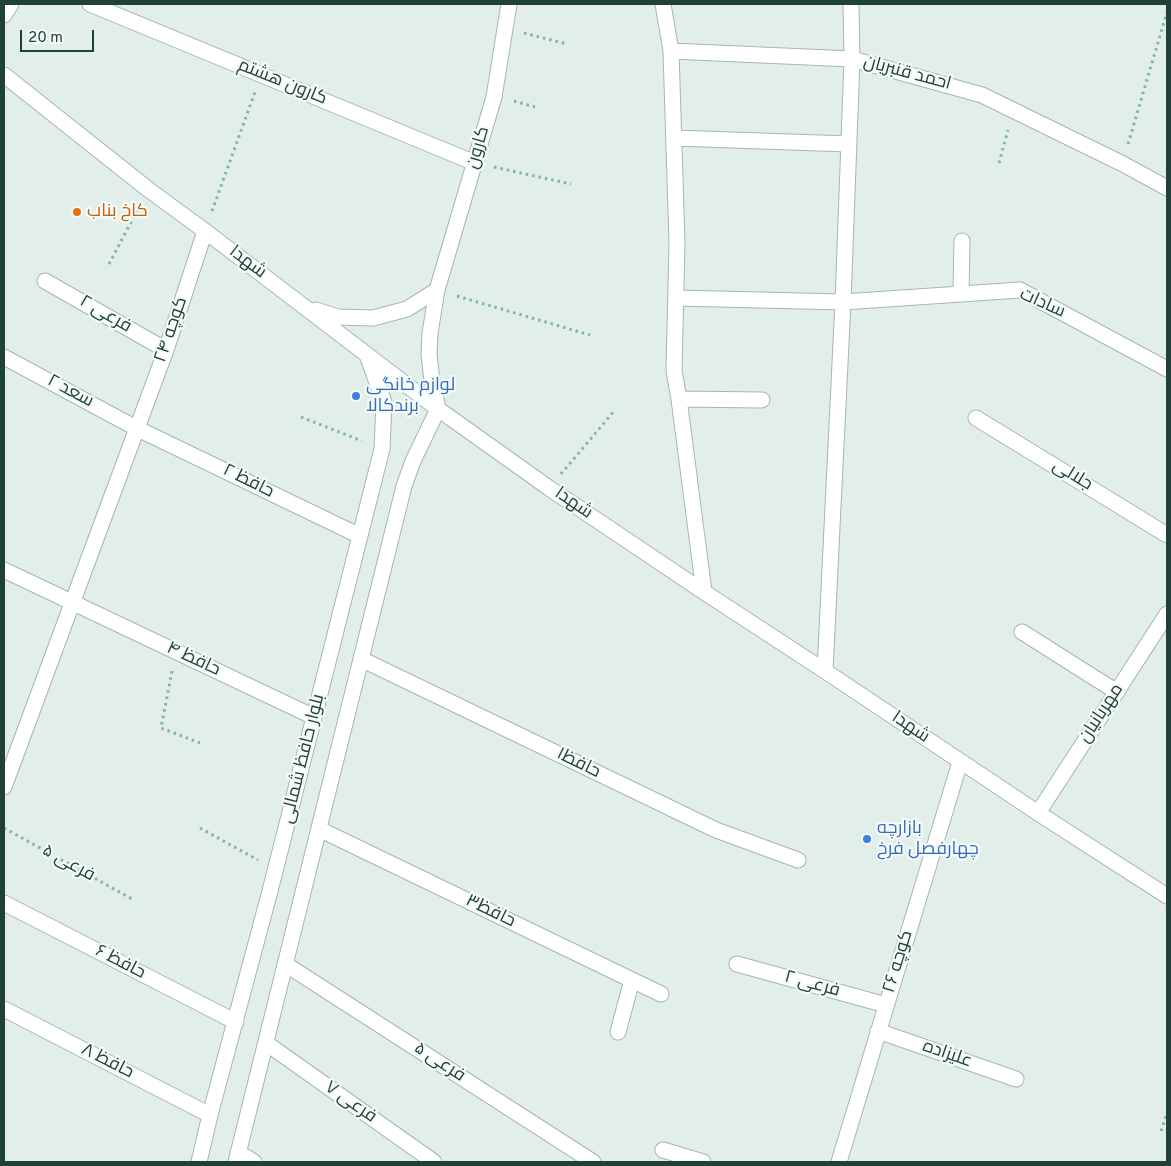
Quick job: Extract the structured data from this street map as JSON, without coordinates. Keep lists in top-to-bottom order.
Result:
{
  "streets": {
    "street": [
      "احمد قنبریان",
      "کارون هشتم",
      "کارون",
      "شهدا",
      "سادات",
      "فرعی ۲",
      "کوچه ۲۴",
      "سعد ۲",
      "جلالی",
      "حافظ ۲",
      "حافظ ۴",
      "مهربانیان",
      "بلوار حافظ شمالی",
      "حافظ۱",
      "فرعی ۵",
      "حافظ۳",
      "کوچه ۲۶",
      "حافظ ۶",
      "علیزاده",
      "حافظ ۸",
      "فرعی ۷"
    ]
  },
  "crossings": [
    ["کارون هشتم", "کارون"],
    ["کارون", "شهدا"],
    ["کارون", "بلوار حافظ شمالی"],
    ["شهدا", "کوچه ۲۴"],
    ["شهدا", "مهربانیان"],
    ["شهدا", "بلوار حافظ شمالی"],
    ["شهدا", "کوچه ۲۶"],
    ["فرعی ۲", "کوچه ۲۴"],
    ["فرعی ۲", "کوچه ۲۶"],
    ["کوچه ۲۴", "سعد ۲"],
    ["کوچه ۲۴", "حافظ ۲"],
    ["کوچه ۲۴", "حافظ ۴"],
    ["سعد ۲", "حافظ ۲"],
    ["حافظ ۲", "بلوار حافظ شمالی"],
    ["حافظ ۴", "بلوار حافظ شمالی"],
    ["بلوار حافظ شمالی", "حافظ۱"],
    ["بلوار حافظ شمالی", "فرعی ۵"],
    ["بلوار حافظ شمالی", "حافظ۳"],
    ["بلوار حافظ شمالی", "حافظ ۶"],
    ["بلوار حافظ شمالی", "حافظ ۸"],
    ["بلوار حافظ شمالی", "فرعی ۷"],
    ["کوچه ۲۶", "علیزاده"]
  ],
  "places": ["کاخ بناب", "لوازم خانگی برندکالا", "بازارچه چهارفصل فرخ"],
  "scale_bar": "20 m"
}
